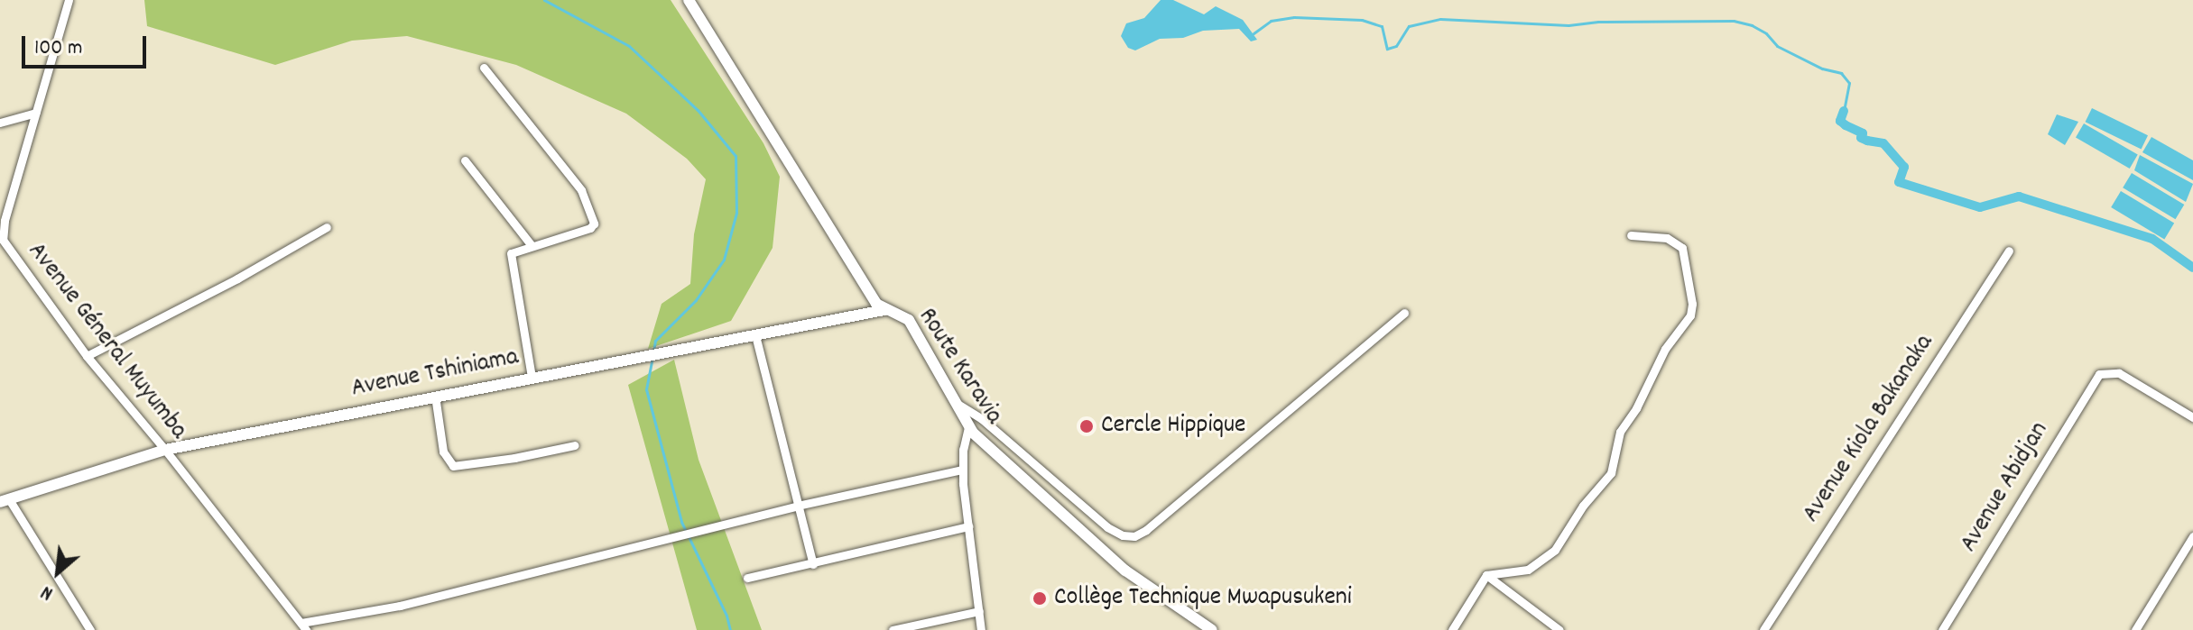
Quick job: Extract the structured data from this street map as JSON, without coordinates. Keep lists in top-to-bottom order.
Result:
{
  "streets": {
    "street": [
      "Avenue Géneral Muyumba",
      "Route Karavia",
      "Avenue Tshiniama",
      "Avenue Kiola Bakanaka",
      "Avenue Abidjan"
    ]
  },
  "crossings": [
    ["Avenue Géneral Muyumba", "Avenue Tshiniama"],
    ["Route Karavia", "Avenue Tshiniama"]
  ],
  "places": ["Cercle Hippique", "Collège Technique Mwapusukeni"],
  "scale_bar": "100 m",
  "north": "bottom left"
}
